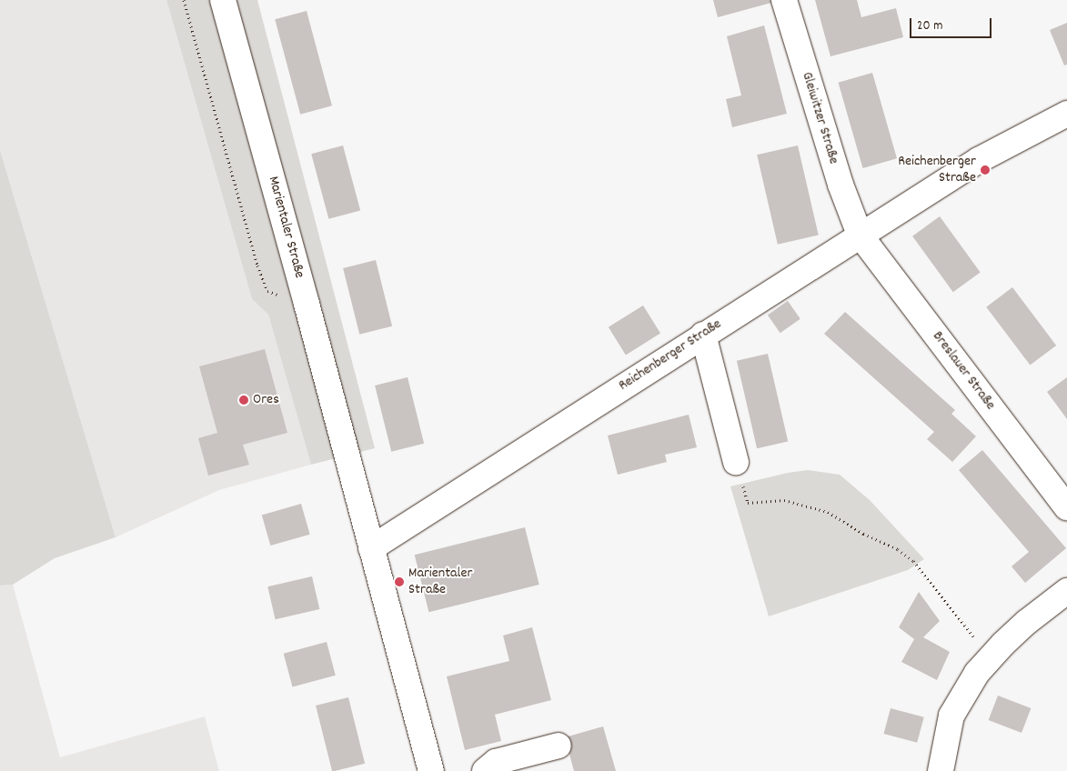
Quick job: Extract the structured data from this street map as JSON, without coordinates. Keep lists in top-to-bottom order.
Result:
{
  "streets": {
    "street": [
      "Gleiwitzer Straße",
      "Marientaler Straße",
      "Reichenberger Straße",
      "Breslauer Straße"
    ]
  },
  "crossings": [
    ["Gleiwitzer Straße", "Reichenberger Straße"],
    ["Gleiwitzer Straße", "Breslauer Straße"],
    ["Marientaler Straße", "Reichenberger Straße"],
    ["Reichenberger Straße", "Breslauer Straße"]
  ],
  "places": ["Reichenberger Straße", "Ores", "Marientaler Straße"],
  "scale_bar": "20 m"
}
